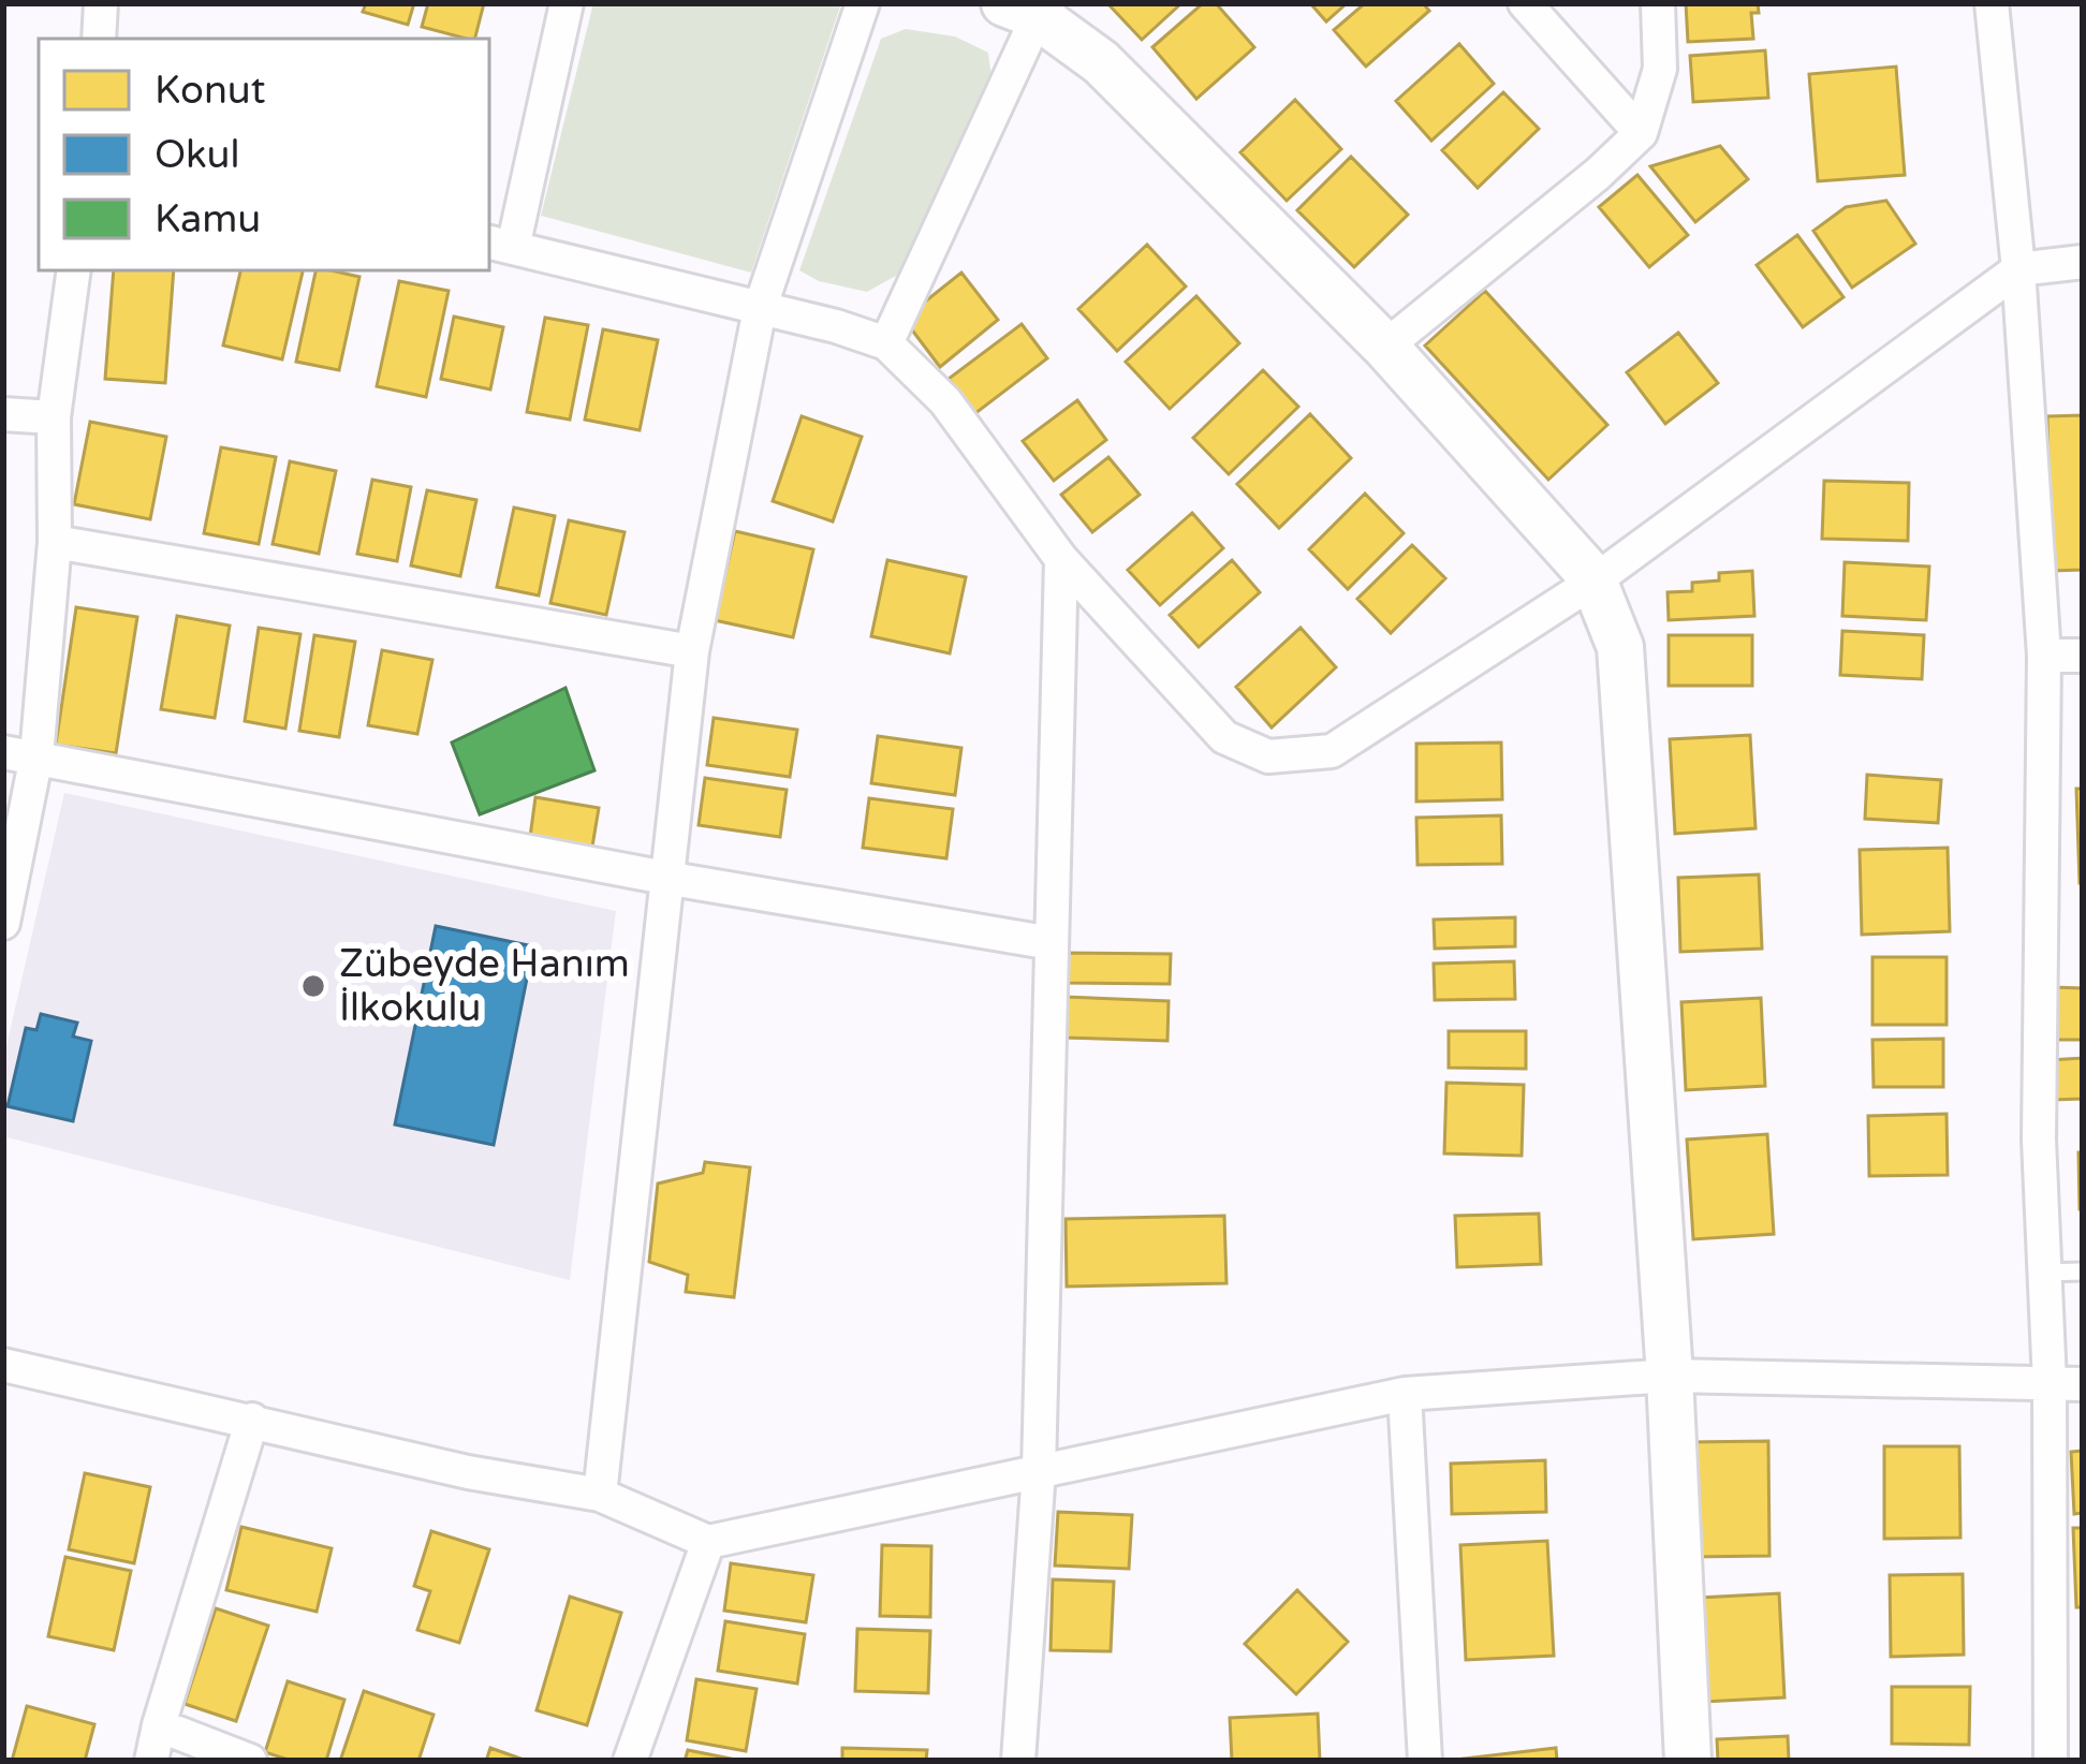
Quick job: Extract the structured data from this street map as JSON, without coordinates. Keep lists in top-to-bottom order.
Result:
{
  "places": ["Zübeyde Hanım İlkokulu"],
  "legend": ["Konut", "Okul", "Kamu"]
}
